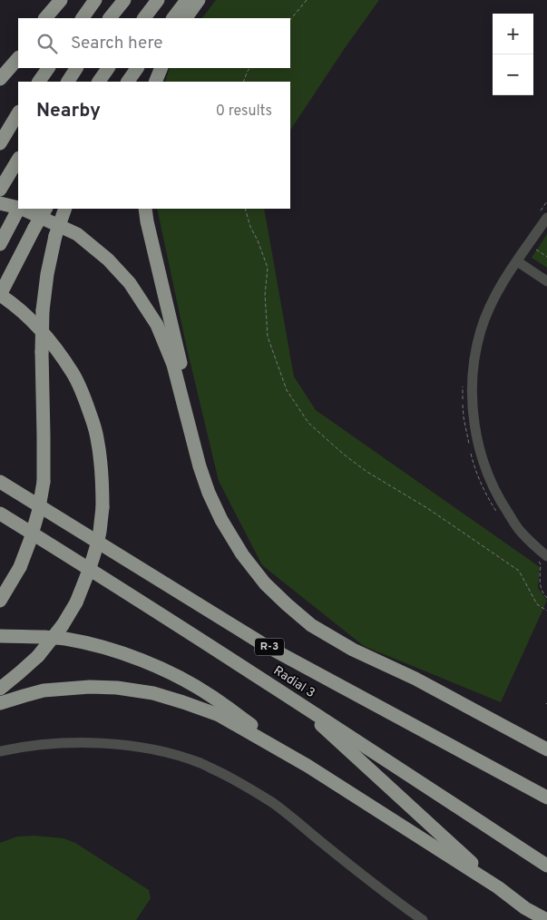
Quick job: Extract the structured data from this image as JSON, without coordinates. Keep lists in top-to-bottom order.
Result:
{
  "streets": {
    "highway": ["R-3", "Radial 3"]
  },
  "page": {
    "map_buttons": ["+", "−"],
    "search": "Search here",
    "heading": ["Nearby", "0 results"]
  }
}
